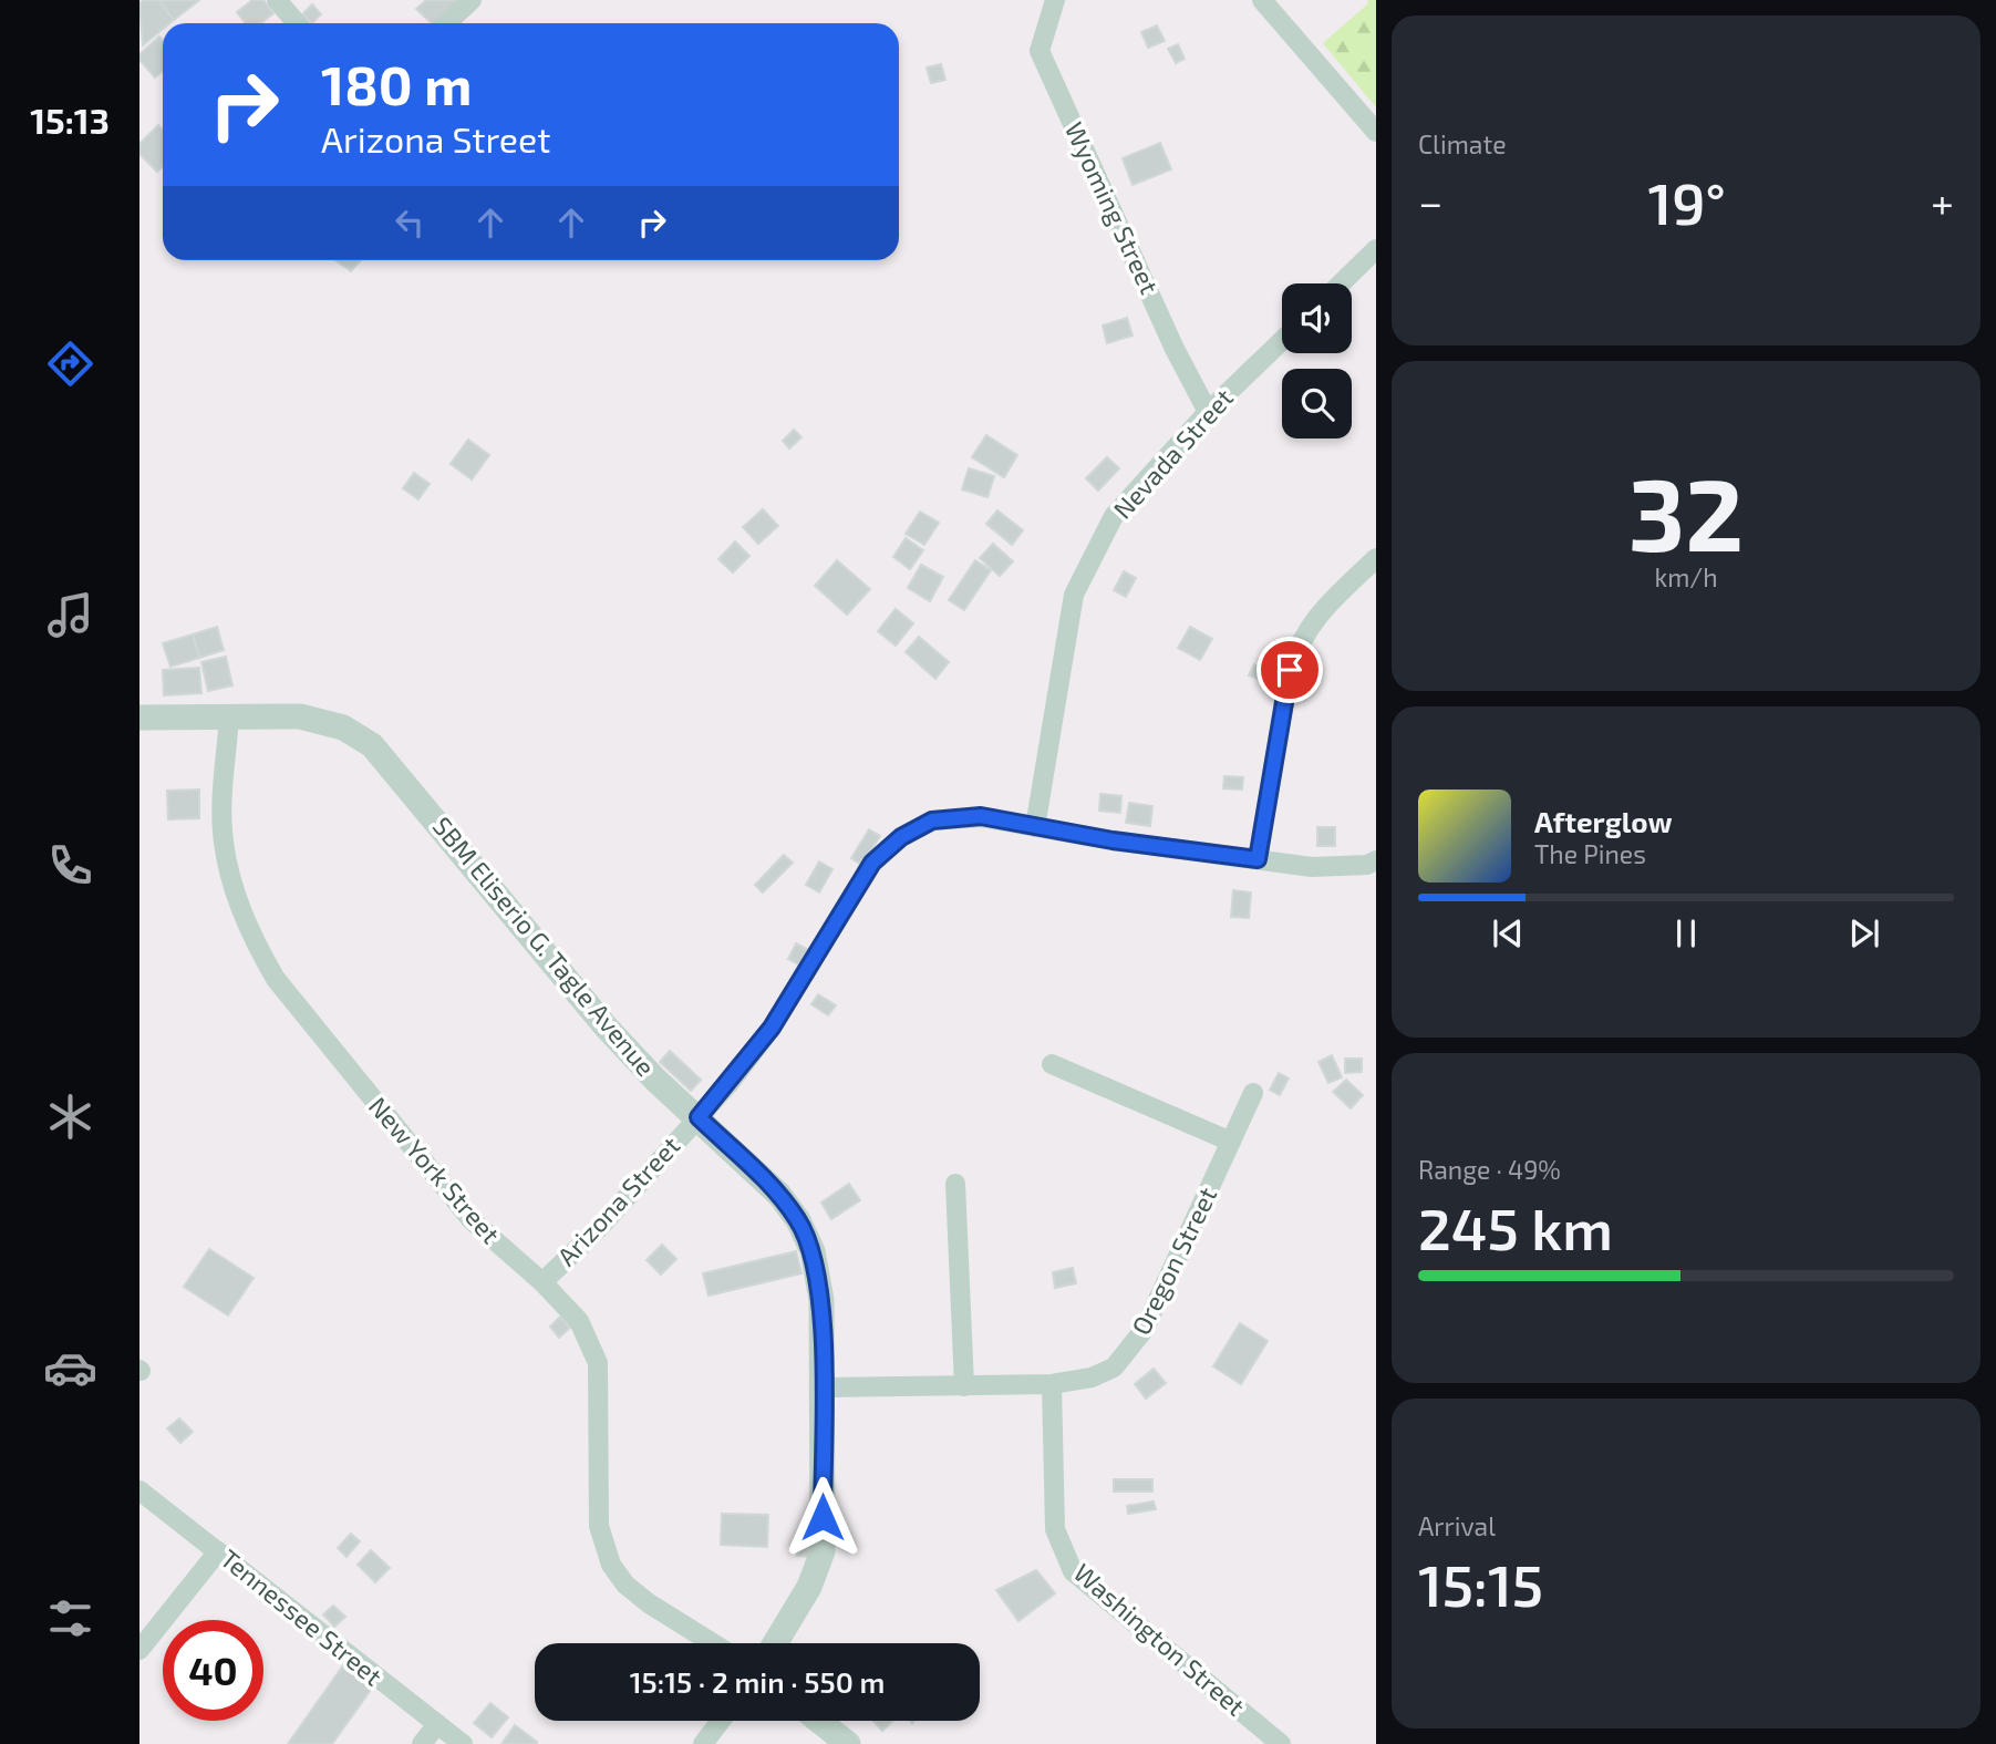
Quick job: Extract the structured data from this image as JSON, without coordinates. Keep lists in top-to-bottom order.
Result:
{
  "streets": {
    "street": [
      "Wyoming Street",
      "Nevada Street",
      "SBM Eliserio G. Tagle Avenue",
      "New York Street",
      "Arizona Street",
      "Oregon Street",
      "Tennessee Street",
      "Washington Street"
    ]
  },
  "crossings": [
    ["Wyoming Street", "Nevada Street"],
    ["Nevada Street", "Arizona Street"],
    ["SBM Eliserio G. Tagle Avenue", "New York Street"],
    ["SBM Eliserio G. Tagle Avenue", "Arizona Street"],
    ["SBM Eliserio G. Tagle Avenue", "Oregon Street"],
    ["New York Street", "Arizona Street"],
    ["Oregon Street", "Washington Street"]
  ],
  "page": {
    "tabs": "15:13",
    "tile": [
      "Climate",
      ["32", "km/h"],
      ["Range · 49%", "245 km"],
      ["Arrival", "15:15"]
    ],
    "turn": ["180 m", "Arizona Street"],
    "heat": ["−", "19°", "+"],
    "song": ["Afterglow", "The Pines"],
    "limit": "40",
    "trip": "15:15 · 2 min · 550 m"
  }
}
